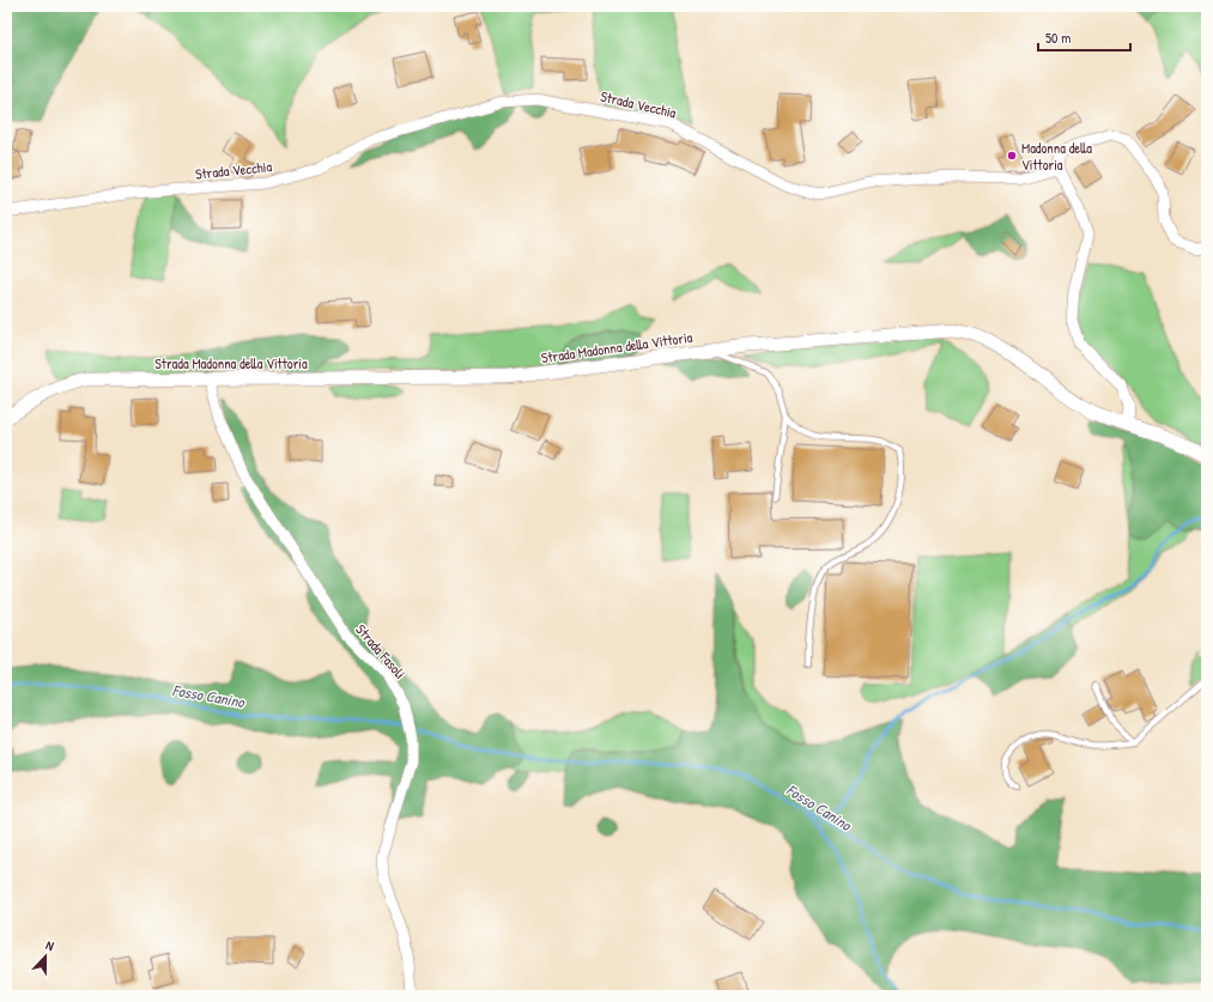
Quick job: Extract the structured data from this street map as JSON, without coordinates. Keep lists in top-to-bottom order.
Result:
{
  "streets": {
    "street": ["Strada Vecchia", "Strada Madonna della Vittoria", "Strada Fasoli"]
  },
  "crossings": [
    ["Strada Madonna della Vittoria", "Strada Fasoli"]
  ],
  "water": ["Fosso Canino"],
  "places": ["Madonna della Vittoria"],
  "scale_bar": "50 m",
  "north": "top"
}
